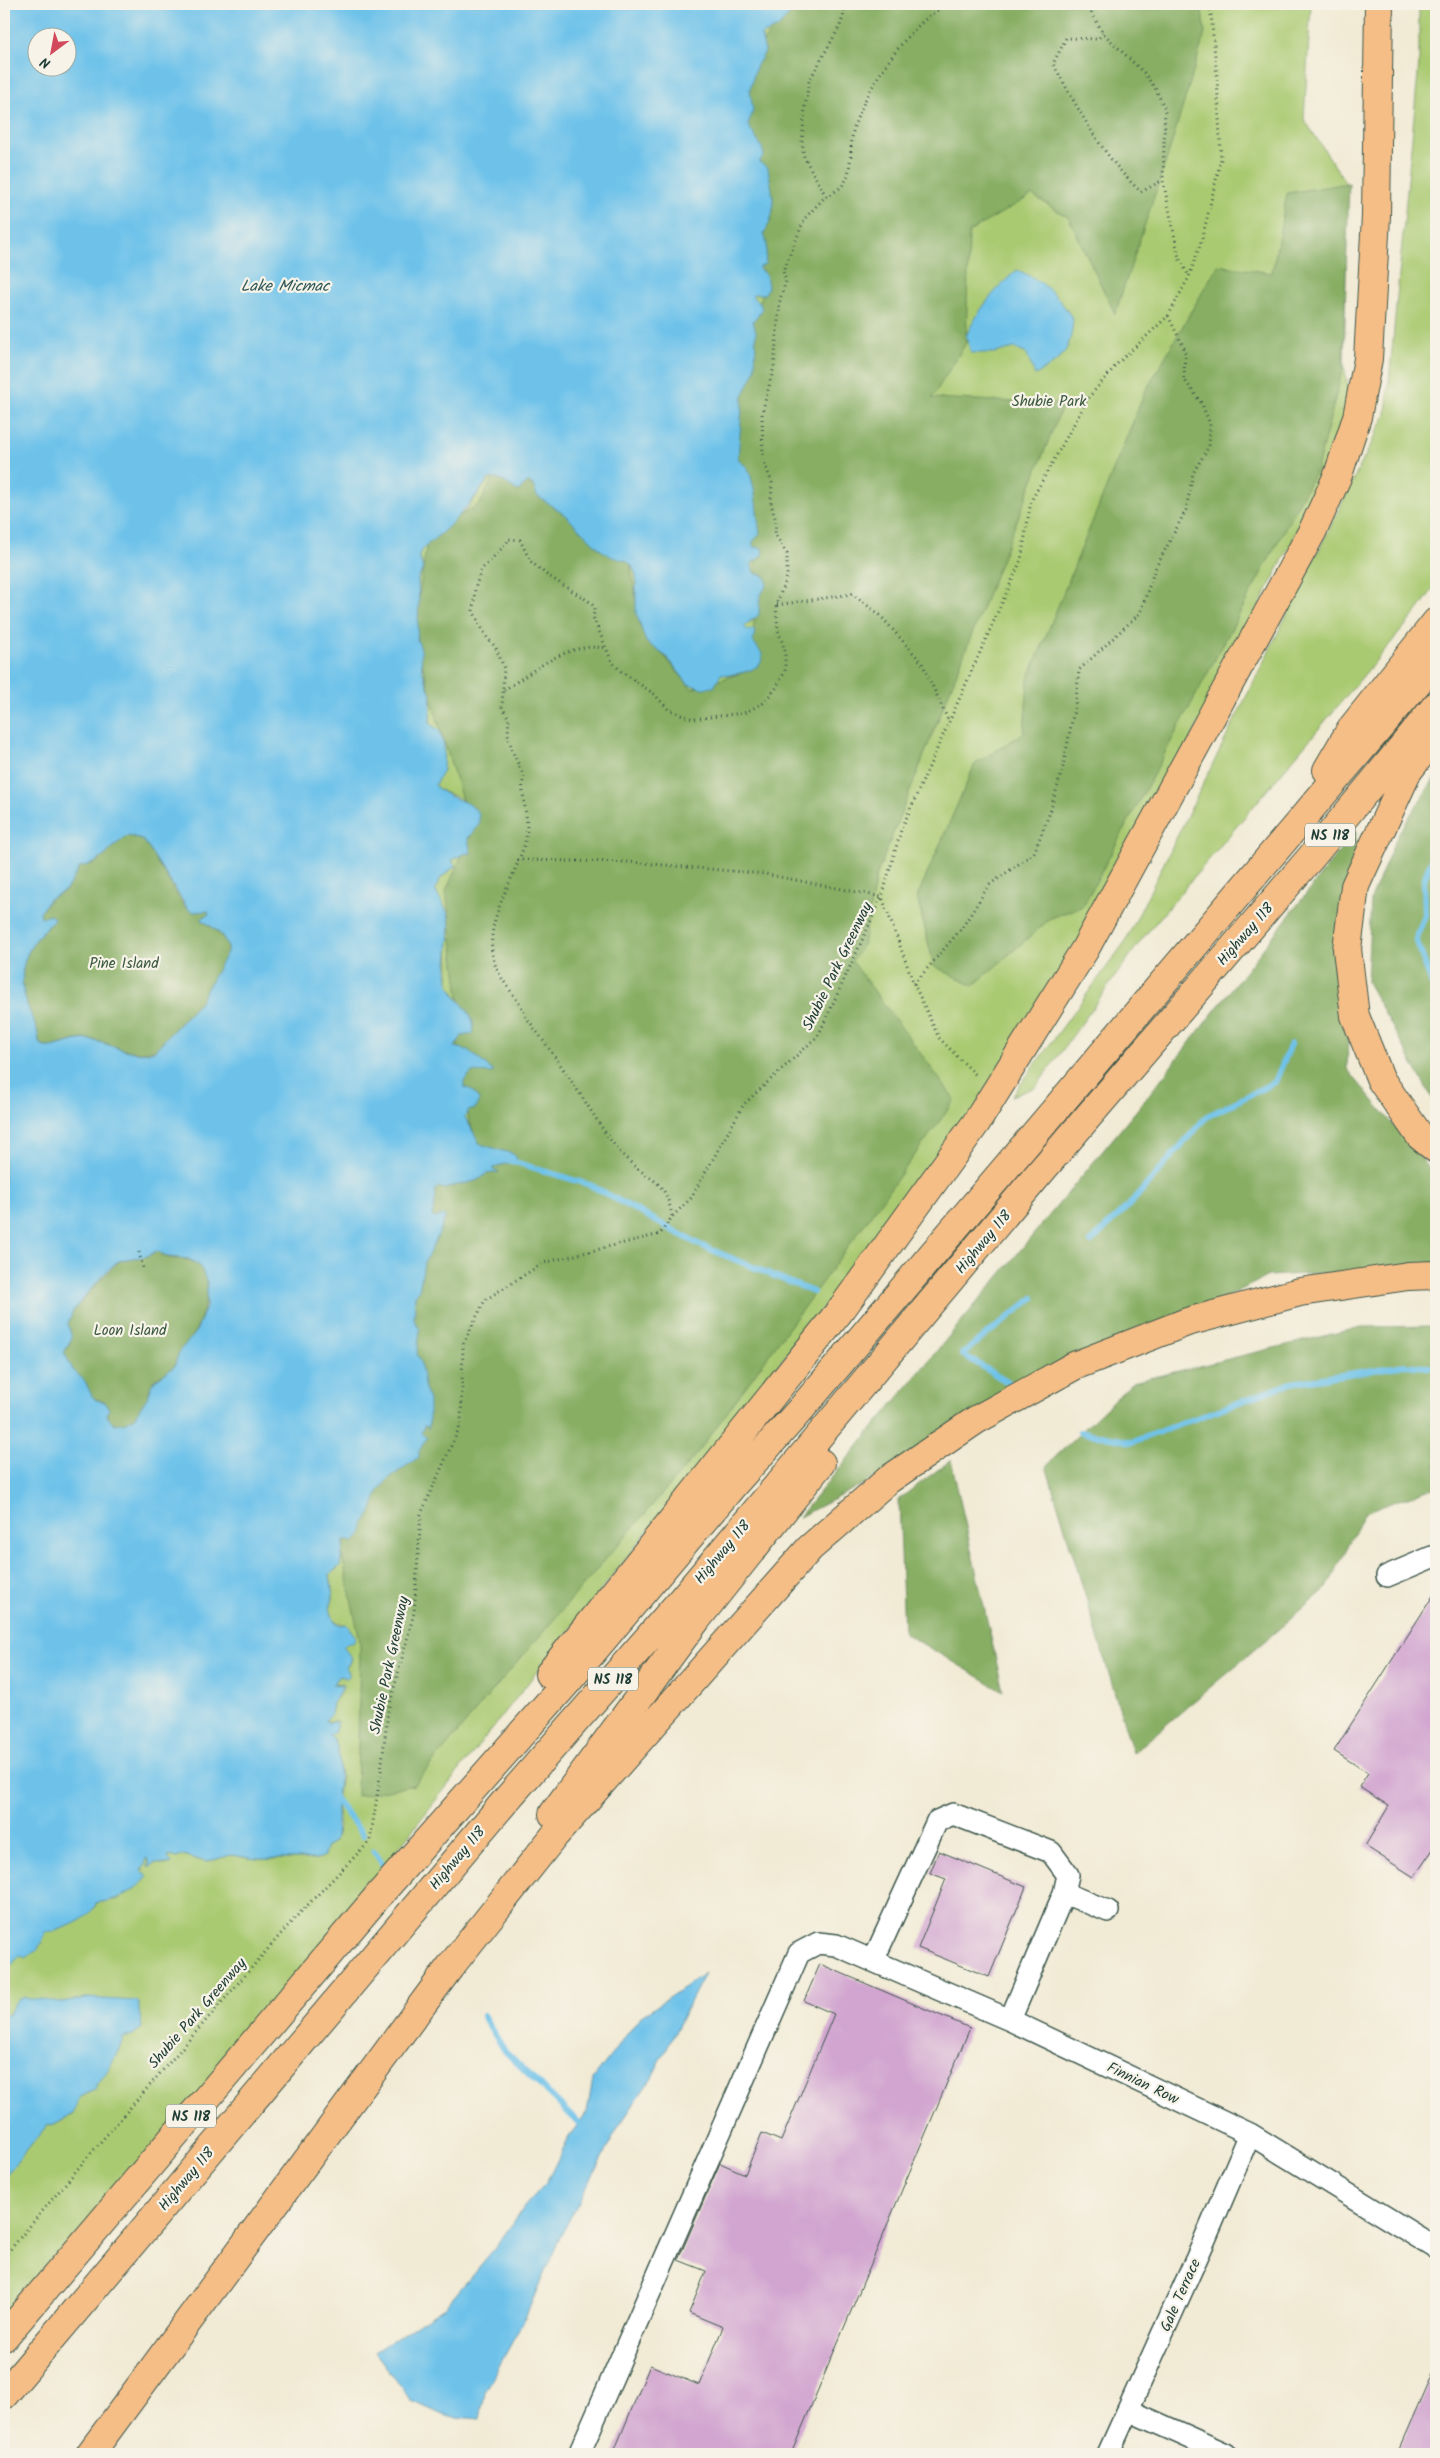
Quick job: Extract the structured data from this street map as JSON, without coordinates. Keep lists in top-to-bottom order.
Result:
{
  "streets": {
    "highway": ["NS 118", "Highway 118"],
    "street": ["Finnian Row", "Gale Terrace"],
    "path": ["Shubie Park Greenway"]
  },
  "crossings": [
    ["Finnian Row", "Gale Terrace"]
  ],
  "water": ["Lake Micmac"],
  "parks": ["Shubie Park", "Pine Island", "Loon Island"],
  "north": "bottom left"
}
